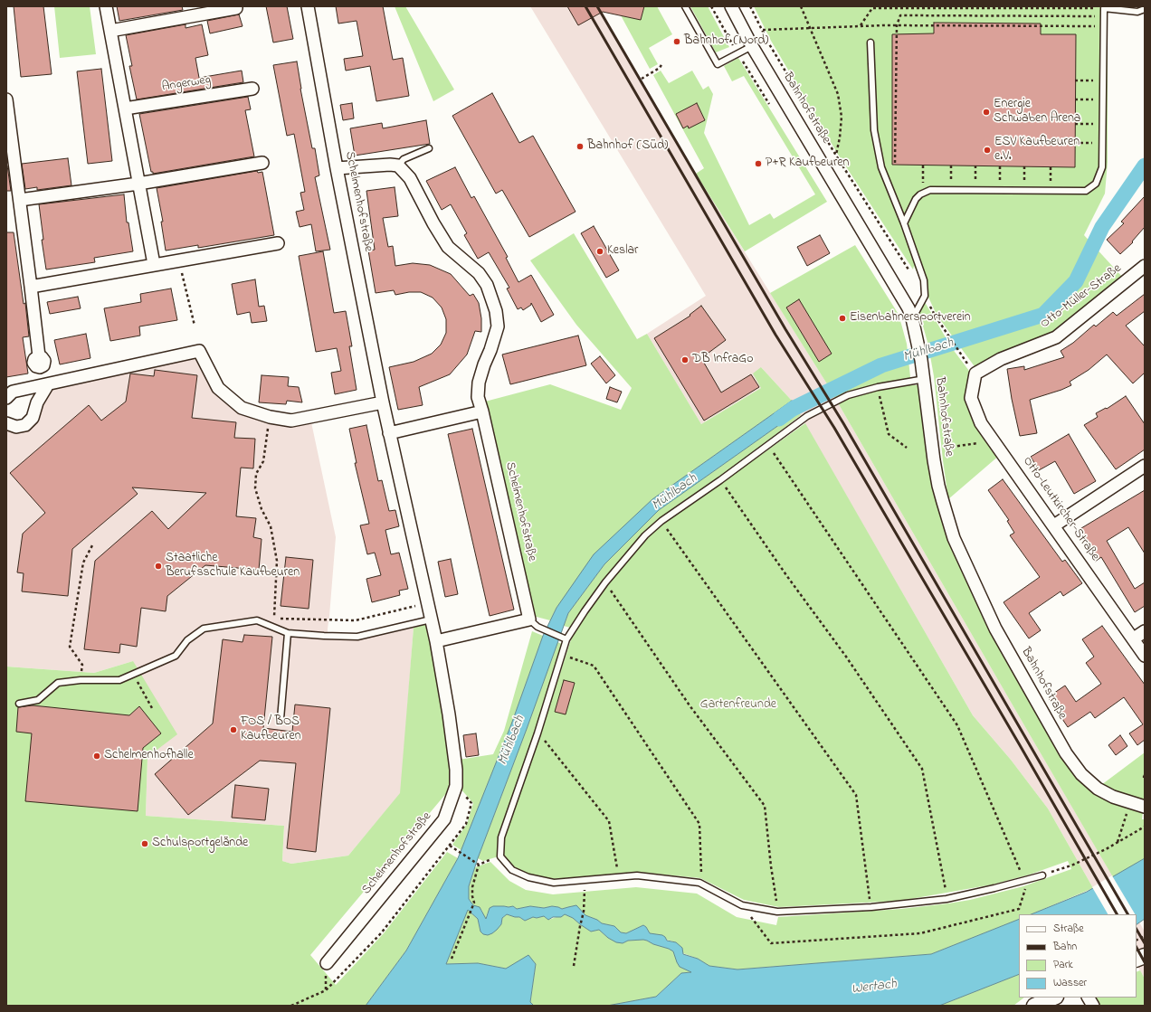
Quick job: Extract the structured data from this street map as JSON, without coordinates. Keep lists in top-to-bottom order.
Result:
{
  "streets": {
    "street": [
      "Angerweg",
      "Bahnhofstraße",
      "Schelmenhofstraße",
      "Otto-Müller-Straße",
      "Otto-Leutkircher-Straße"
    ]
  },
  "crossings": [
    ["Otto-Müller-Straße", "Otto-Leutkircher-Straße"]
  ],
  "water": ["Mühlbach", "Wertach"],
  "parks": ["Gartenfreunde"],
  "places": [
    "Bahnhof (Nord)",
    "Energie Schwaben Arena",
    "Bahnhof (Süd)",
    "ESV Kaufbeuren e.V.",
    "P+R Kaufbeuren",
    "Keslar",
    "Eisenbahnersportverein",
    "DB InfraGo",
    "Staatliche Berufsschule Kaufbeuren",
    "FOS / BOS Kaufbeuren",
    "Schelmenhofhalle",
    "Schulsportgelände"
  ],
  "legend": [
    "Straße",
    "Bahn",
    "Park",
    "Wasser"
  ]
}
